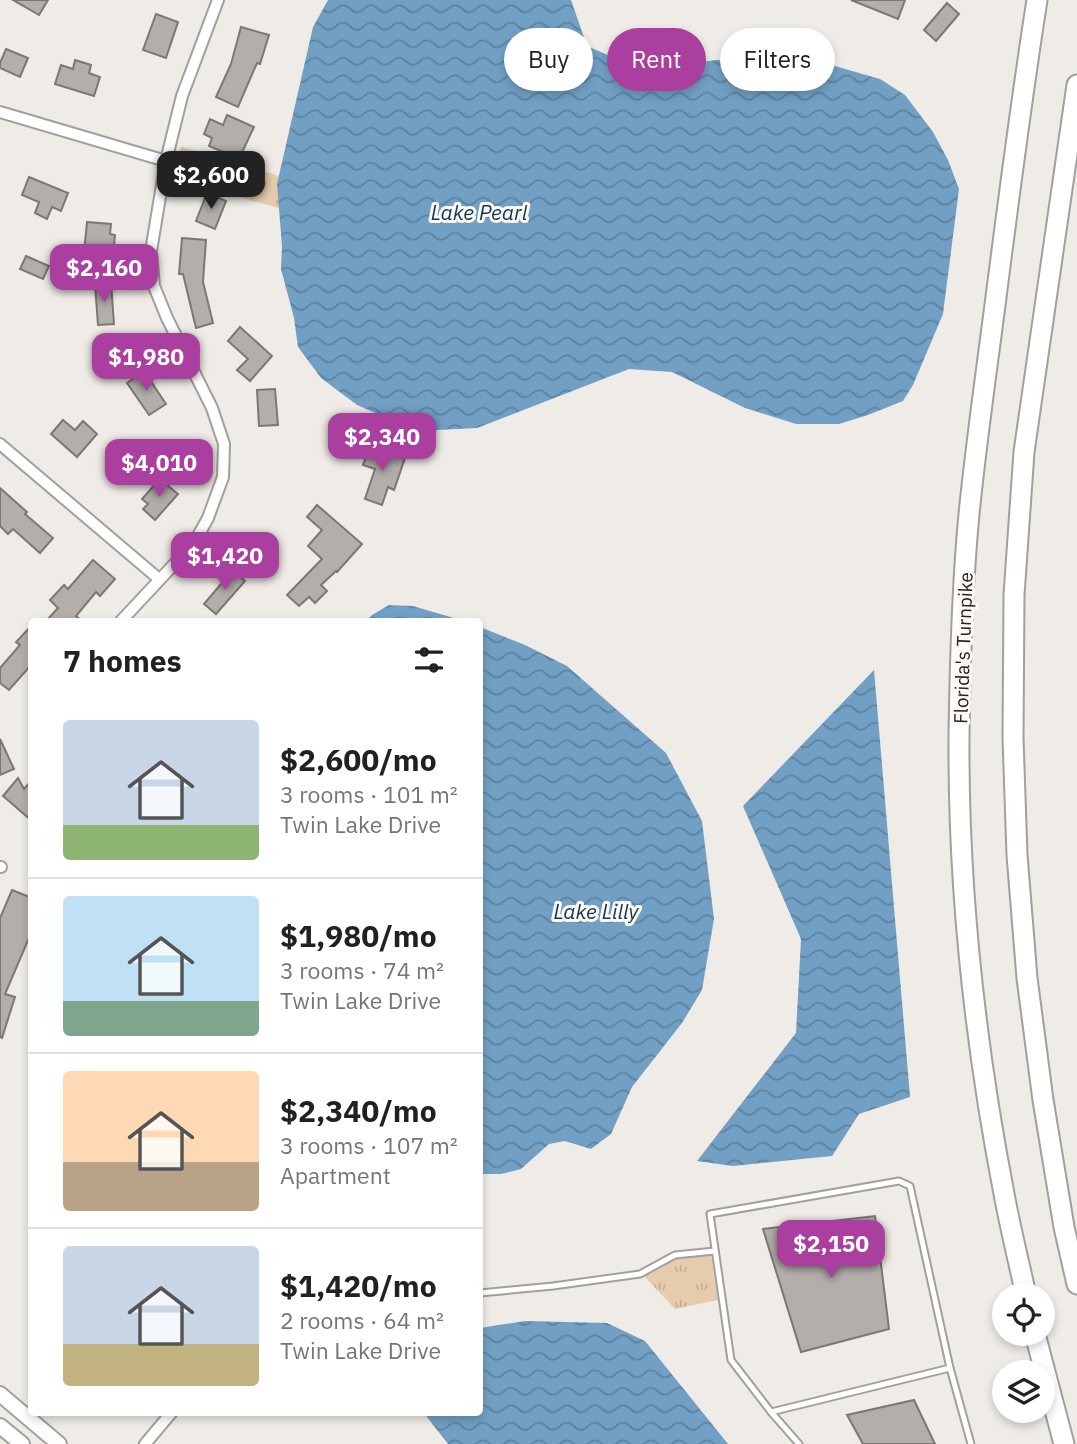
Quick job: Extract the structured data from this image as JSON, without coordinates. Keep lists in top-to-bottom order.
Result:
{
  "streets": {
    "highway": ["Florida's Turnpike"]
  },
  "water": ["Lake Pearl", "Lake Lilly"],
  "page": {
    "chip": ["Buy", "Rent", "Filters"],
    "price": [
      "$2,600",
      "$2,160",
      "$1,980",
      "$2,340",
      "$4,010",
      "$1,420",
      "$2,150"
    ],
    "heading": "7 homes",
    "list": [
      {
        "name": "$2,600/mo",
        "note": "3 rooms · 101 m² · Twin Lake Drive"
      },
      {
        "name": "$1,980/mo",
        "note": "3 rooms · 74 m² · Twin Lake Drive"
      },
      {
        "name": "$2,340/mo",
        "note": "3 rooms · 107 m² · Apartment"
      },
      {
        "name": "$1,420/mo",
        "note": "2 rooms · 64 m² · Twin Lake Drive"
      }
    ]
  }
}
